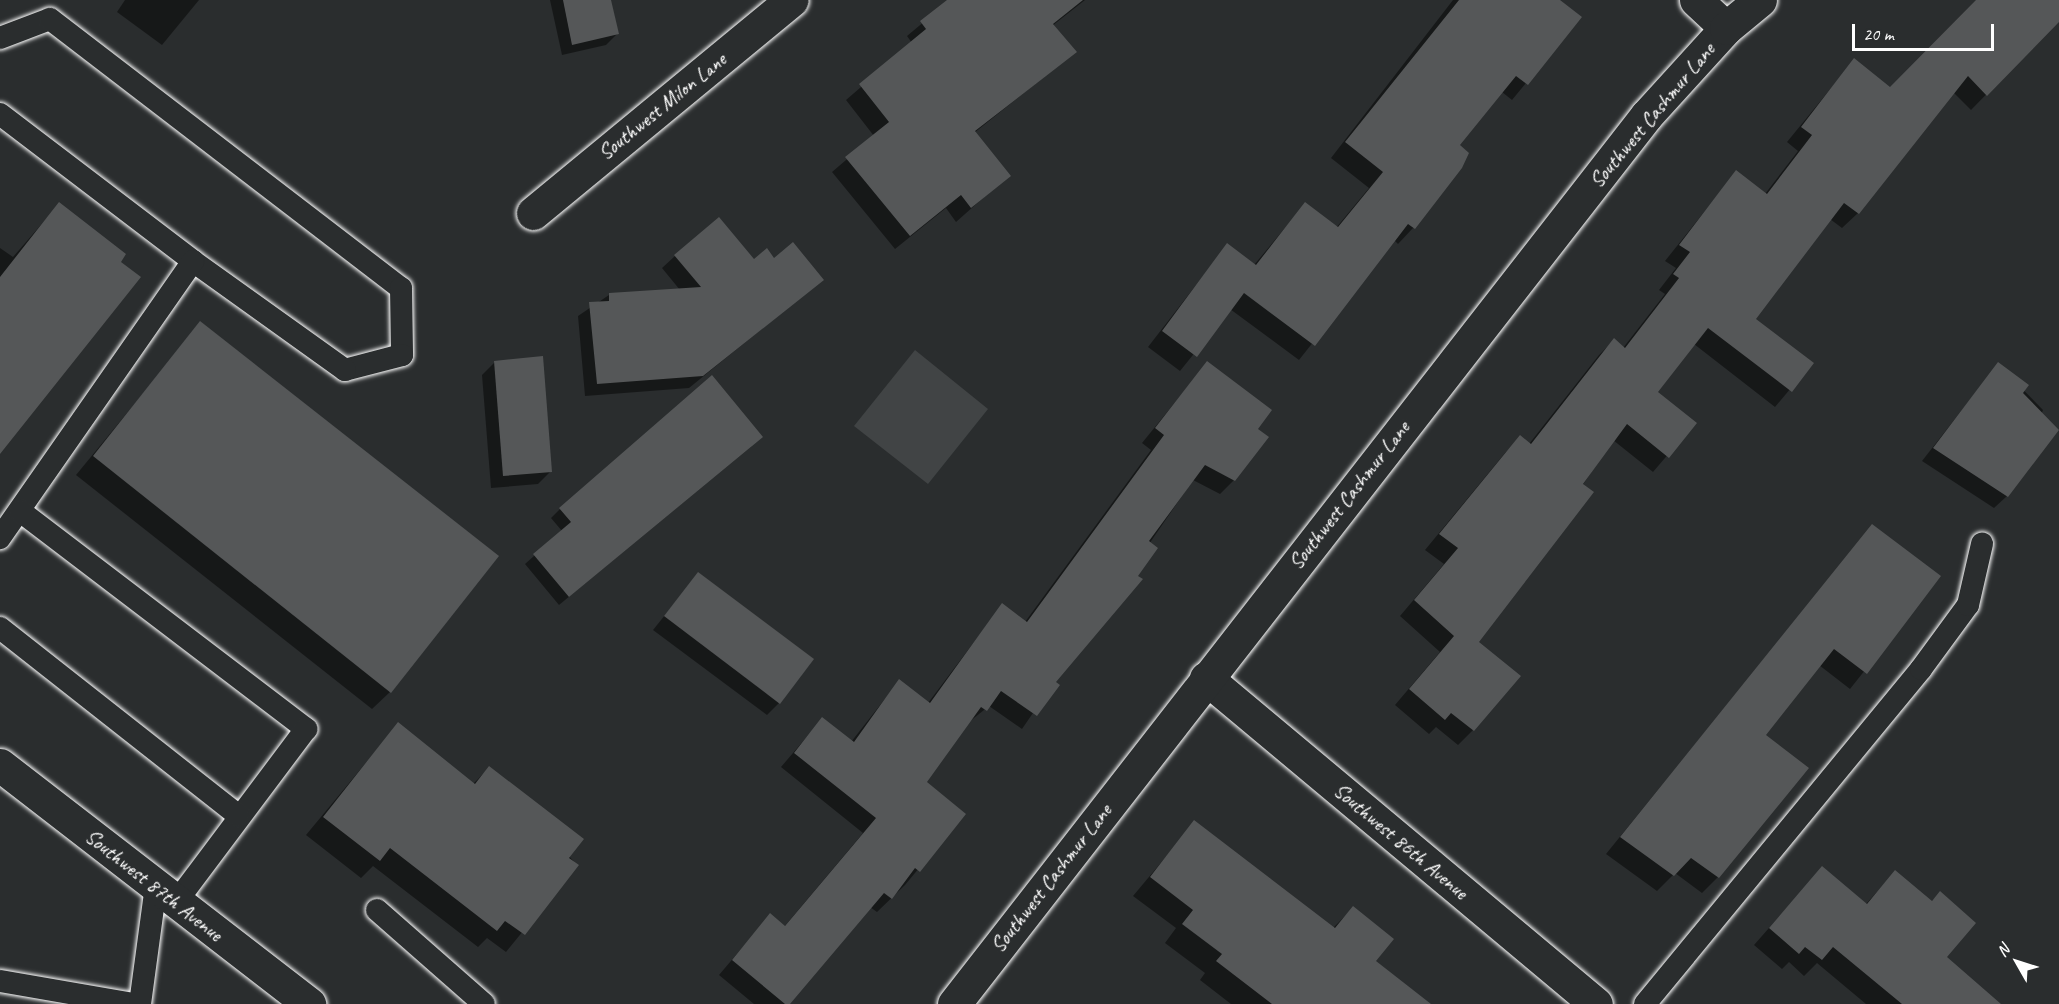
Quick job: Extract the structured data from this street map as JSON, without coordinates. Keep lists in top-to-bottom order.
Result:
{
  "streets": {
    "street": [
      "Southwest Milon Lane",
      "Southwest Cashmur Lane",
      "Southwest 86th Avenue",
      "Southwest 87th Avenue"
    ]
  },
  "crossings": [
    ["Southwest Cashmur Lane", "Southwest 86th Avenue"]
  ],
  "scale_bar": "20 m",
  "north": "top left"
}
